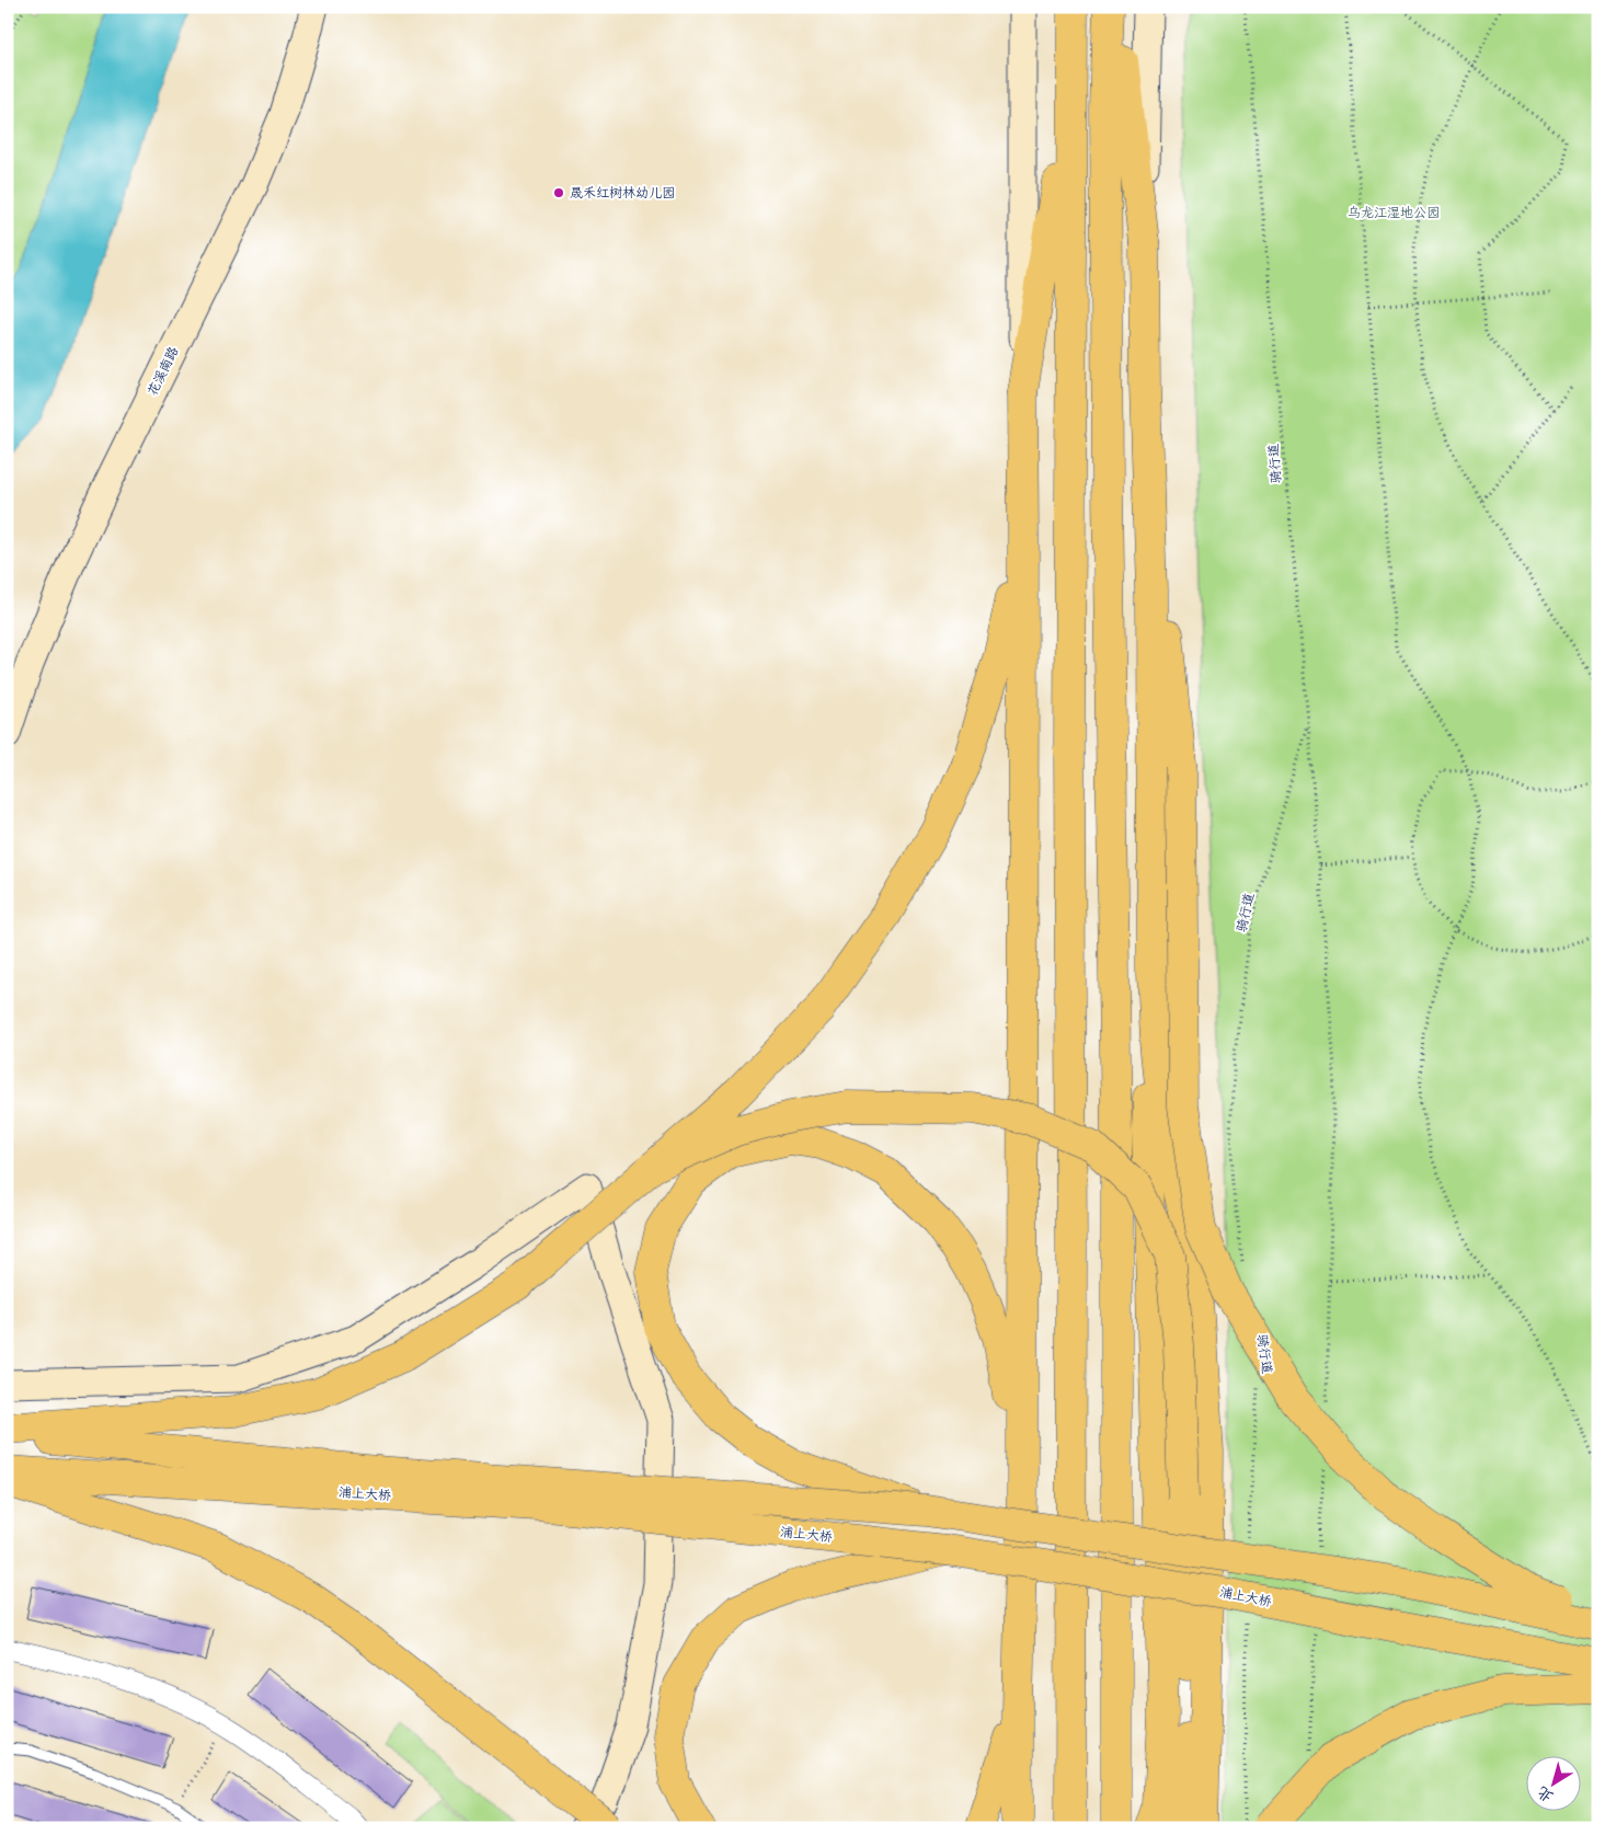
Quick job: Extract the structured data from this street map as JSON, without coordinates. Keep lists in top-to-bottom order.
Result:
{
  "streets": {
    "main road": ["浦上大桥"],
    "street": ["花溪南路"],
    "path": ["骑行道"]
  },
  "parks": ["乌龙江湿地公园"],
  "places": ["晟禾红树林幼儿园"],
  "north": "bottom left"
}
